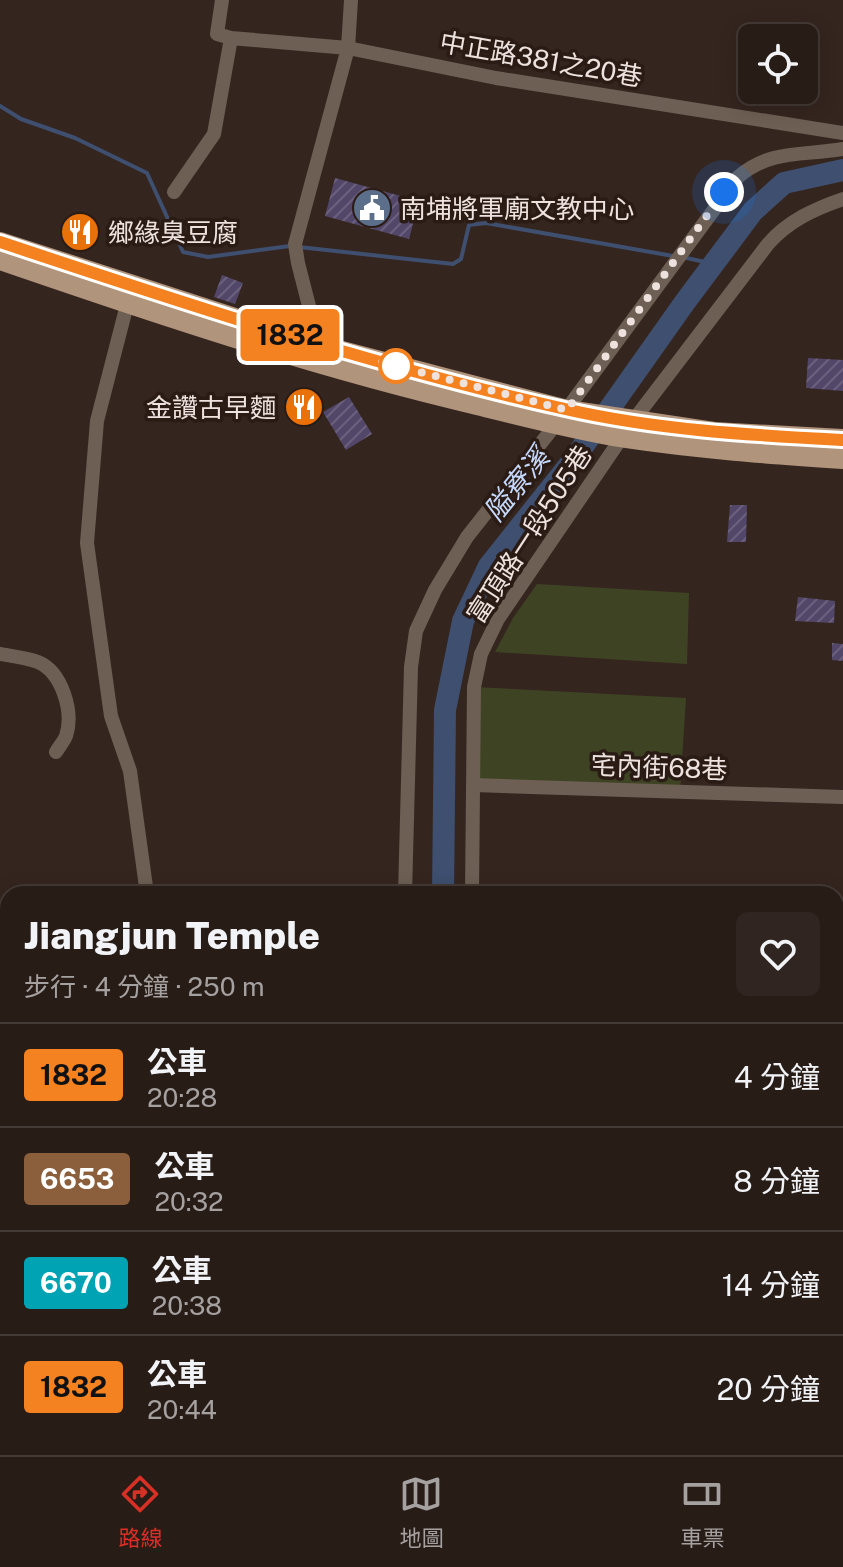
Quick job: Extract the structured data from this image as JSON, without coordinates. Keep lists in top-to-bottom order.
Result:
{
  "streets": {
    "street": ["中正路381之20巷", "富頂路一段505巷", "宅內街68巷"]
  },
  "crossings": [
    ["富頂路一段505巷", "宅內街68巷"]
  ],
  "water": ["隘寮溪"],
  "places": {
    "public building": ["南埔將軍廟文教中心"],
    "restaurant": ["鄉緣臭豆腐", "金讚古早麵"]
  },
  "lines": ["bus line 1832"],
  "page": {
    "on_map": "1832",
    "heading": ["Jiangjun Temple", "步行 · 4 分鐘 · 250 m"],
    "list": [
      {
        "mark": "1832",
        "name": "公車",
        "note": "20:28",
        "value": "4 分鐘"
      },
      {
        "mark": "6653",
        "name": "公車",
        "note": "20:32",
        "value": "8 分鐘"
      },
      {
        "mark": "6670",
        "name": "公車",
        "note": "20:38",
        "value": "14 分鐘"
      },
      {
        "mark": "1832",
        "name": "公車",
        "note": "20:44",
        "value": "20 分鐘"
      }
    ],
    "tabs": ["路線", "地圖", "車票"]
  }
}
